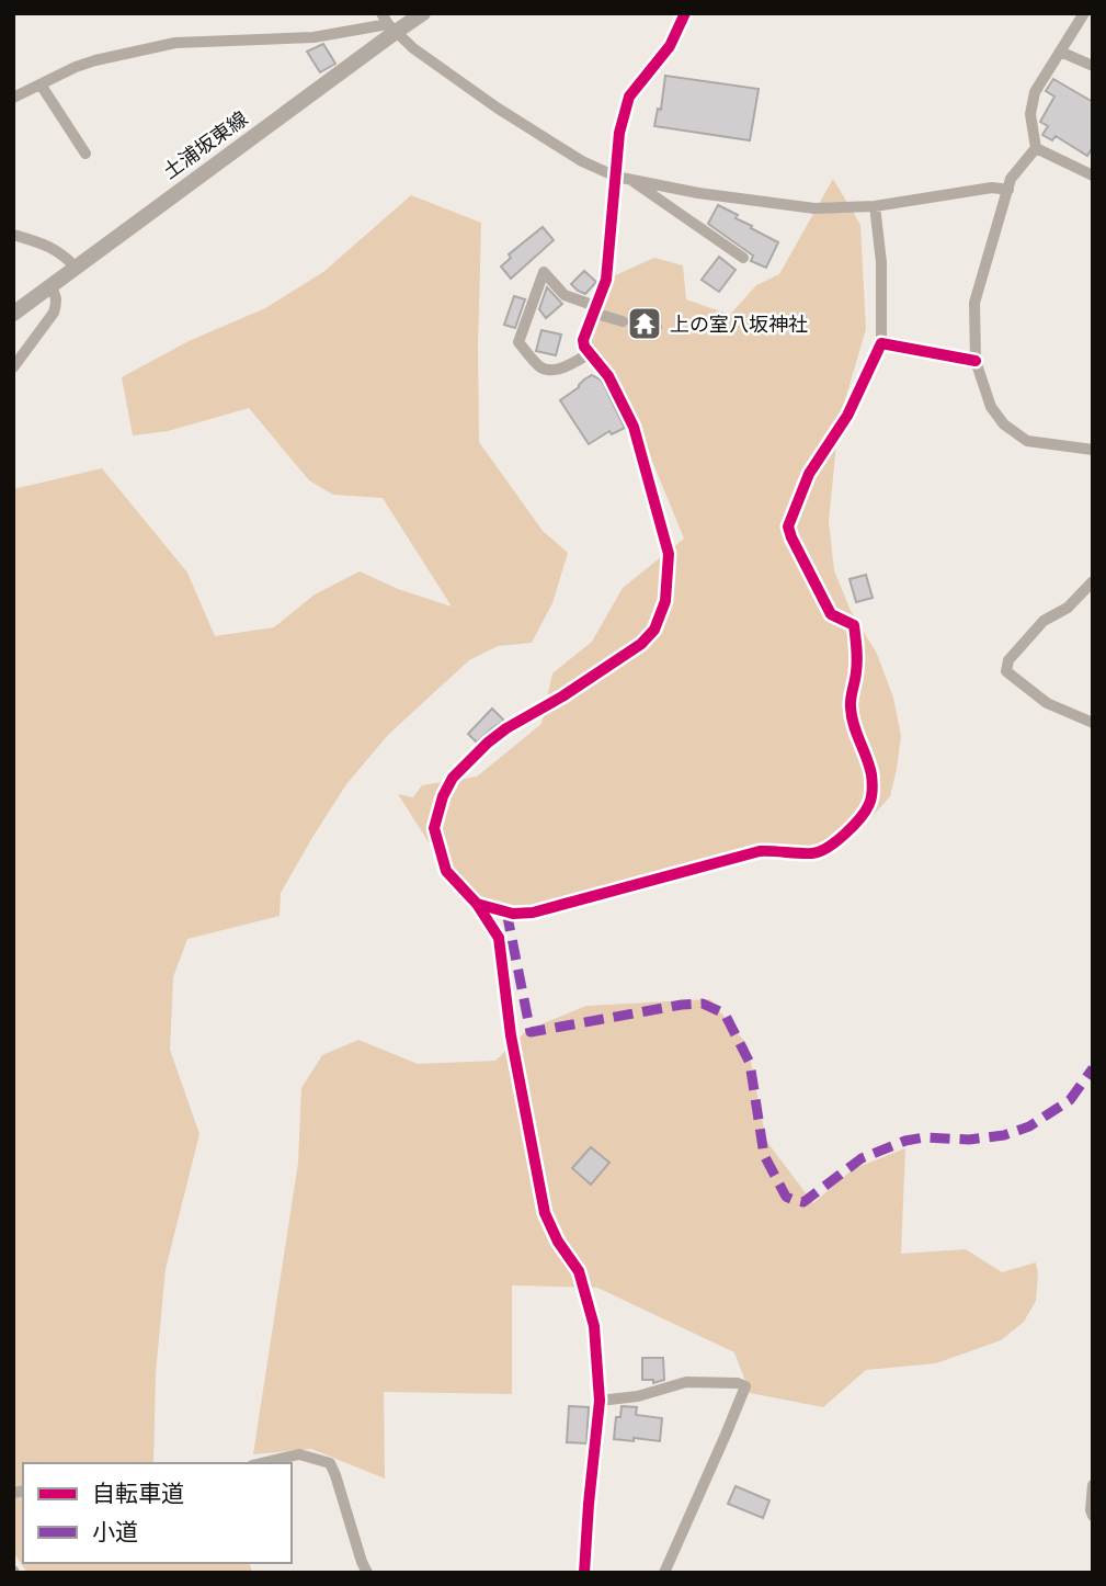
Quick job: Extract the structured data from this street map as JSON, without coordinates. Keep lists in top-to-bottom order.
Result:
{
  "streets": {
    "main road": ["土浦坂東線"]
  },
  "places": {
    "temple": ["上の室八坂神社"]
  },
  "legend": ["自転車道", "小道"]
}
